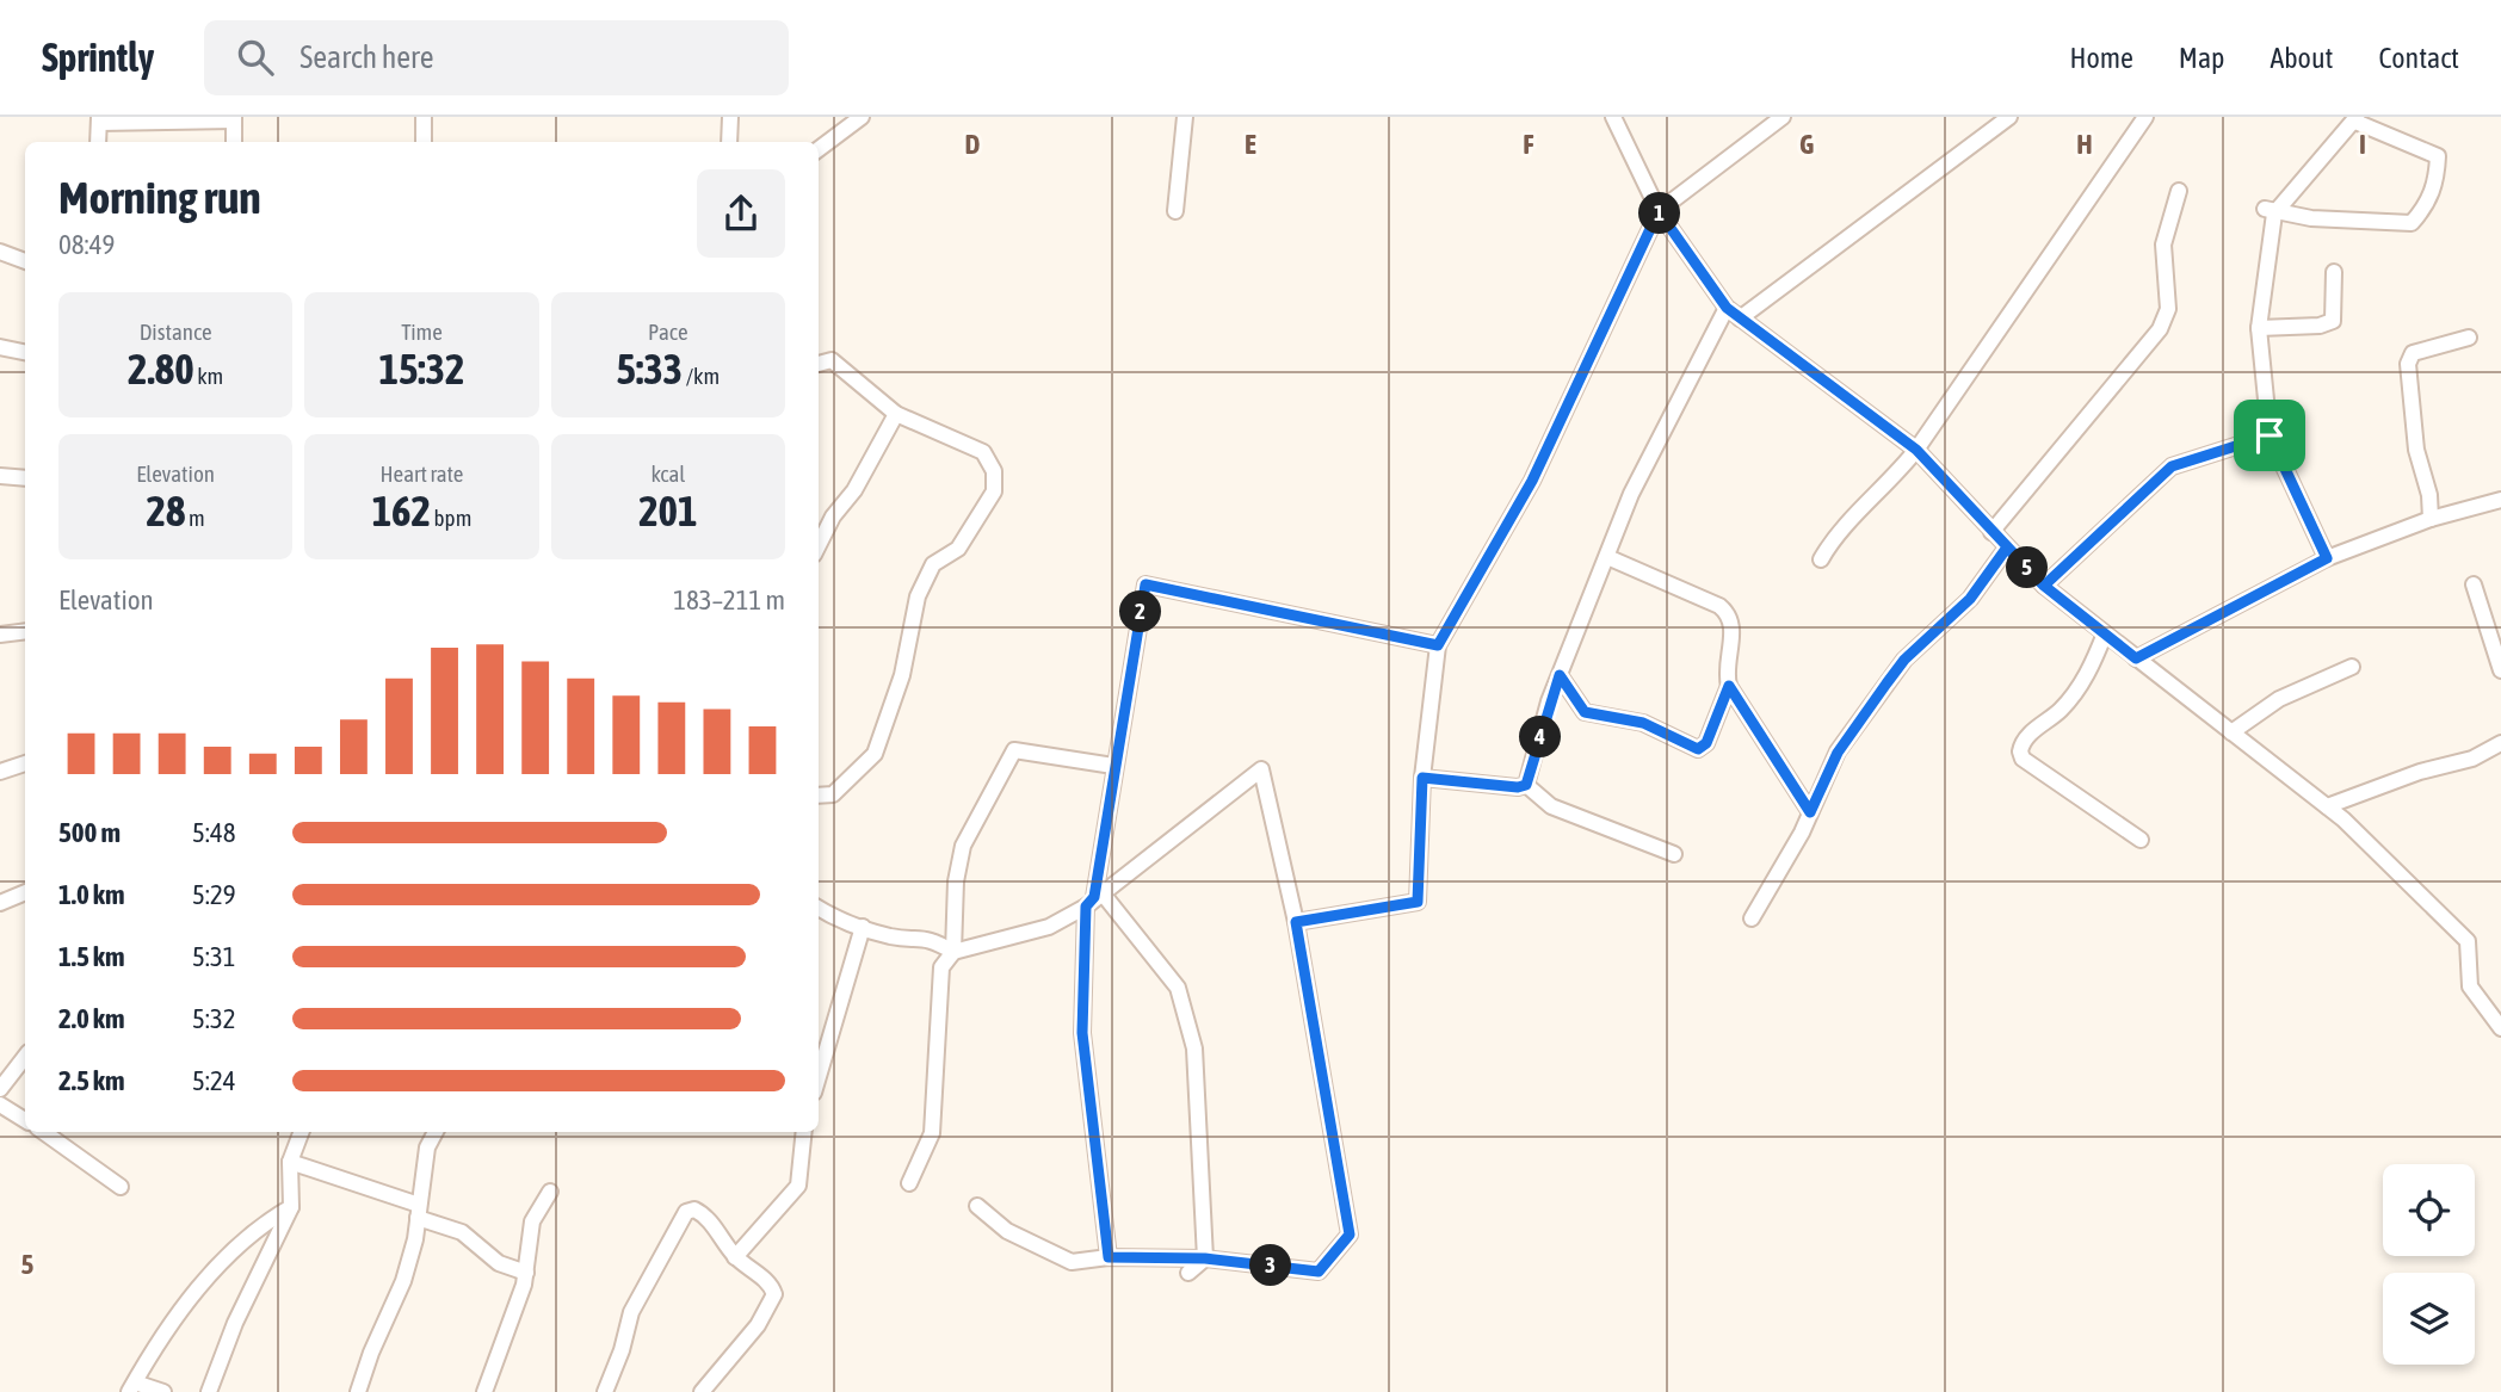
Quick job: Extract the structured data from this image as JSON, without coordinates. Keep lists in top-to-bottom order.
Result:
{
  "page": {
    "header": "Sprintly",
    "search": "Search here",
    "nav": [
      "Home",
      "Map",
      "About",
      "Contact"
    ],
    "heading": ["Morning run", "08:49"],
    "pins": [
      "1",
      "5",
      "2",
      "4",
      "3"
    ],
    "stats": [
      ["Distance", "2.80 km"],
      ["Time", "15:32"],
      ["Pace", "5:33 /km"],
      ["Elevation", "28 m"],
      ["Heart rate", "162 bpm"],
      ["kcal", "201"]
    ],
    "chart": ["Elevation", "183–211 m"],
    "list": [
      {
        "name": "500 m",
        "note": "5:48"
      },
      {
        "name": "1.0 km",
        "note": "5:29"
      },
      {
        "name": "1.5 km",
        "note": "5:31"
      },
      {
        "name": "2.0 km",
        "note": "5:32"
      },
      {
        "name": "2.5 km",
        "note": "5:24"
      }
    ]
  },
  "grid": {
    "columns": [
      "D",
      "E",
      "F",
      "G",
      "H",
      "I"
    ],
    "rows": ["5"]
  }
}
